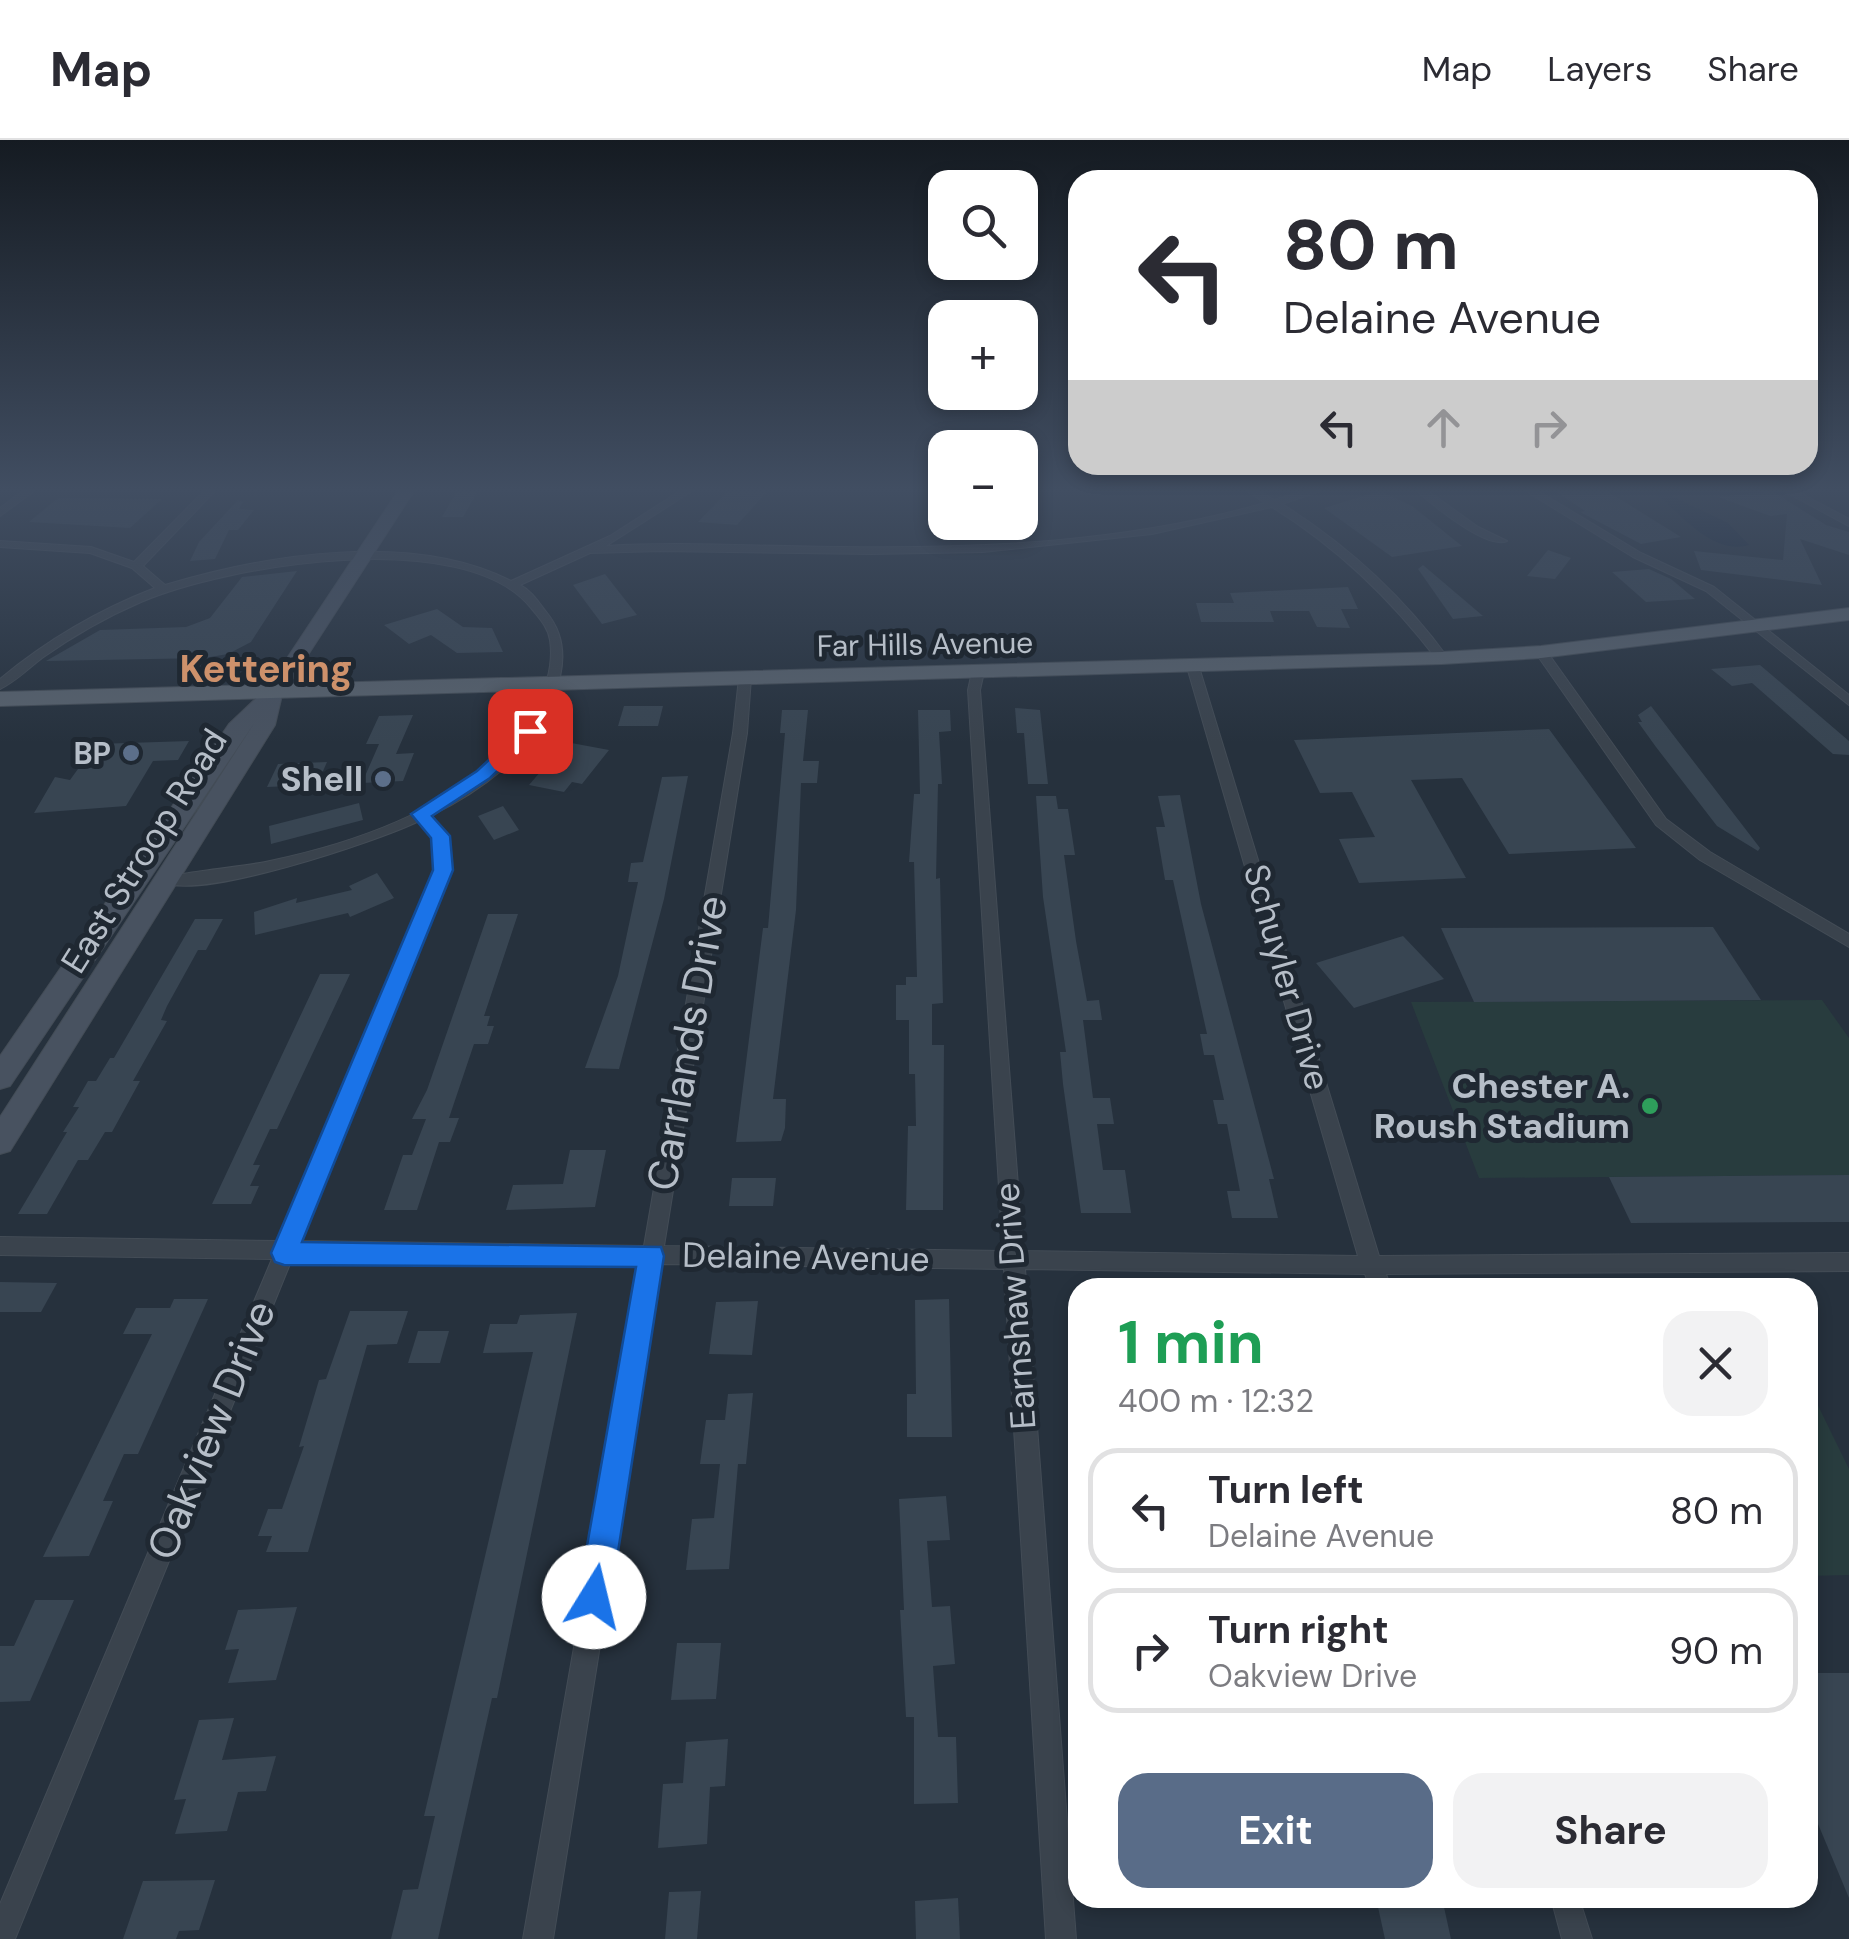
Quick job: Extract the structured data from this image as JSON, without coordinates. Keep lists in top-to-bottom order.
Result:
{
  "streets": {
    "main road": ["Far Hills Avenue", "East Stroop Road"],
    "street": [
      "Schuyler Drive",
      "Carrlands Drive",
      "Delaine Avenue",
      "Earnshaw Drive",
      "Oakview Drive"
    ]
  },
  "crossings": [
    ["Far Hills Avenue", "East Stroop Road"],
    ["Far Hills Avenue", "Schuyler Drive"],
    ["Far Hills Avenue", "Carrlands Drive"],
    ["Far Hills Avenue", "Earnshaw Drive"],
    ["Schuyler Drive", "Delaine Avenue"],
    ["Carrlands Drive", "Delaine Avenue"],
    ["Delaine Avenue", "Earnshaw Drive"],
    ["Delaine Avenue", "Oakview Drive"]
  ],
  "districts": ["Kettering"],
  "places": ["BP", "Shell", "Chester A. Roush Stadium"],
  "page": {
    "header": "Map",
    "nav": ["Map", "Layers", "Share"],
    "map_buttons": ["+", "−"],
    "turn": ["80 m", "Delaine Avenue"],
    "heading": ["1 min", "400 m · 12:32"],
    "list": [
      {
        "name": "Turn left",
        "note": "Delaine Avenue",
        "value": "80 m"
      },
      {
        "name": "Turn right",
        "note": "Oakview Drive",
        "value": "90 m"
      }
    ],
    "buttons": ["Exit", "Share"]
  }
}
